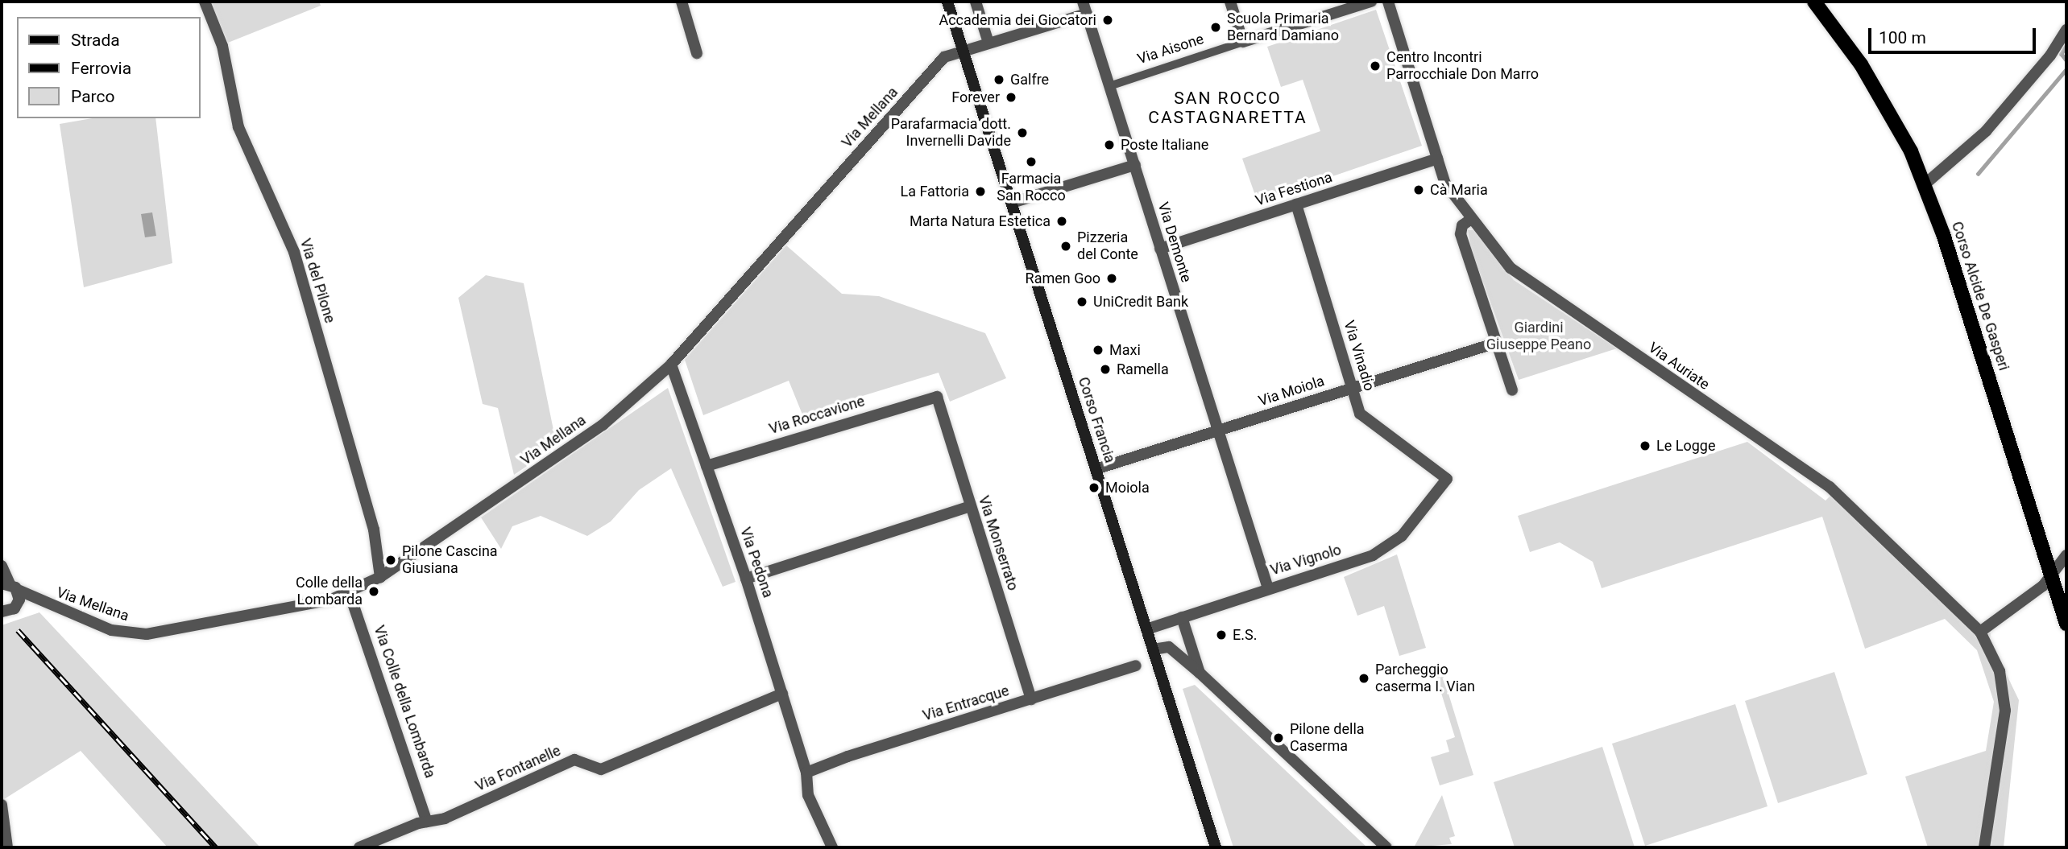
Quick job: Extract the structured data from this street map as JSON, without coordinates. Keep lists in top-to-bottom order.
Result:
{
  "streets": {
    "main road": ["Corso Alcide De Gasperi", "Corso Francia"],
    "street": [
      "Via Aisone",
      "Via Mellana",
      "Via Festiona",
      "Via Demonte",
      "Via del Pilone",
      "Via Vinadio",
      "Via Auriate",
      "Via Moiola",
      "Via Roccavione",
      "Via Monserrato",
      "Via Vignolo",
      "Via Pedona",
      "Via Colle della Lombarda",
      "Via Entracque",
      "Via Fontanelle"
    ]
  },
  "crossings": [
    ["Via Aisone", "Via Demonte"],
    ["Via Mellana", "Via Demonte"],
    ["Via Mellana", "Via del Pilone"],
    ["Via Mellana", "Corso Francia"],
    ["Via Mellana", "Via Pedona"],
    ["Via Mellana", "Via Colle della Lombarda"],
    ["Via Festiona", "Via Demonte"],
    ["Via Festiona", "Via Vinadio"],
    ["Via Festiona", "Via Auriate"],
    ["Via Demonte", "Via Moiola"],
    ["Via Demonte", "Via Vignolo"],
    ["Via Vinadio", "Via Moiola"],
    ["Via Vinadio", "Via Vignolo"],
    ["Via Moiola", "Corso Francia"],
    ["Via Roccavione", "Via Monserrato"],
    ["Via Roccavione", "Via Pedona"],
    ["Corso Francia", "Via Vignolo"],
    ["Via Monserrato", "Via Entracque"],
    ["Via Pedona", "Via Entracque"],
    ["Via Pedona", "Via Fontanelle"],
    ["Via Colle della Lombarda", "Via Fontanelle"]
  ],
  "districts": ["SAN ROCCO CASTAGNARETTA"],
  "parks": ["Giardini Giuseppe Peano"],
  "places": [
    "Accademia dei Giocatori",
    "Scuola Primaria Bernard Damiano",
    "Centro Incontri Parrocchiale Don Marro",
    "Galfre",
    "Forever",
    "Parafarmacia dott. Invernelli Davide",
    "Poste Italiane",
    "Farmacia San Rocco",
    "Cà Maria",
    "La Fattoria",
    "Marta Natura Estetica",
    "Pizzeria del Conte",
    "Ramen Goo",
    "UniCredit Bank",
    "Maxi",
    "Ramella",
    "Le Logge",
    "Moiola",
    "Pilone Cascina Giusiana",
    "Colle della Lombarda",
    "E.S.",
    "Parcheggio caserma I. Vian",
    "Pilone della Caserma"
  ],
  "legend": ["Strada", "Ferrovia", "Parco"],
  "scale_bar": "100 m"
}
